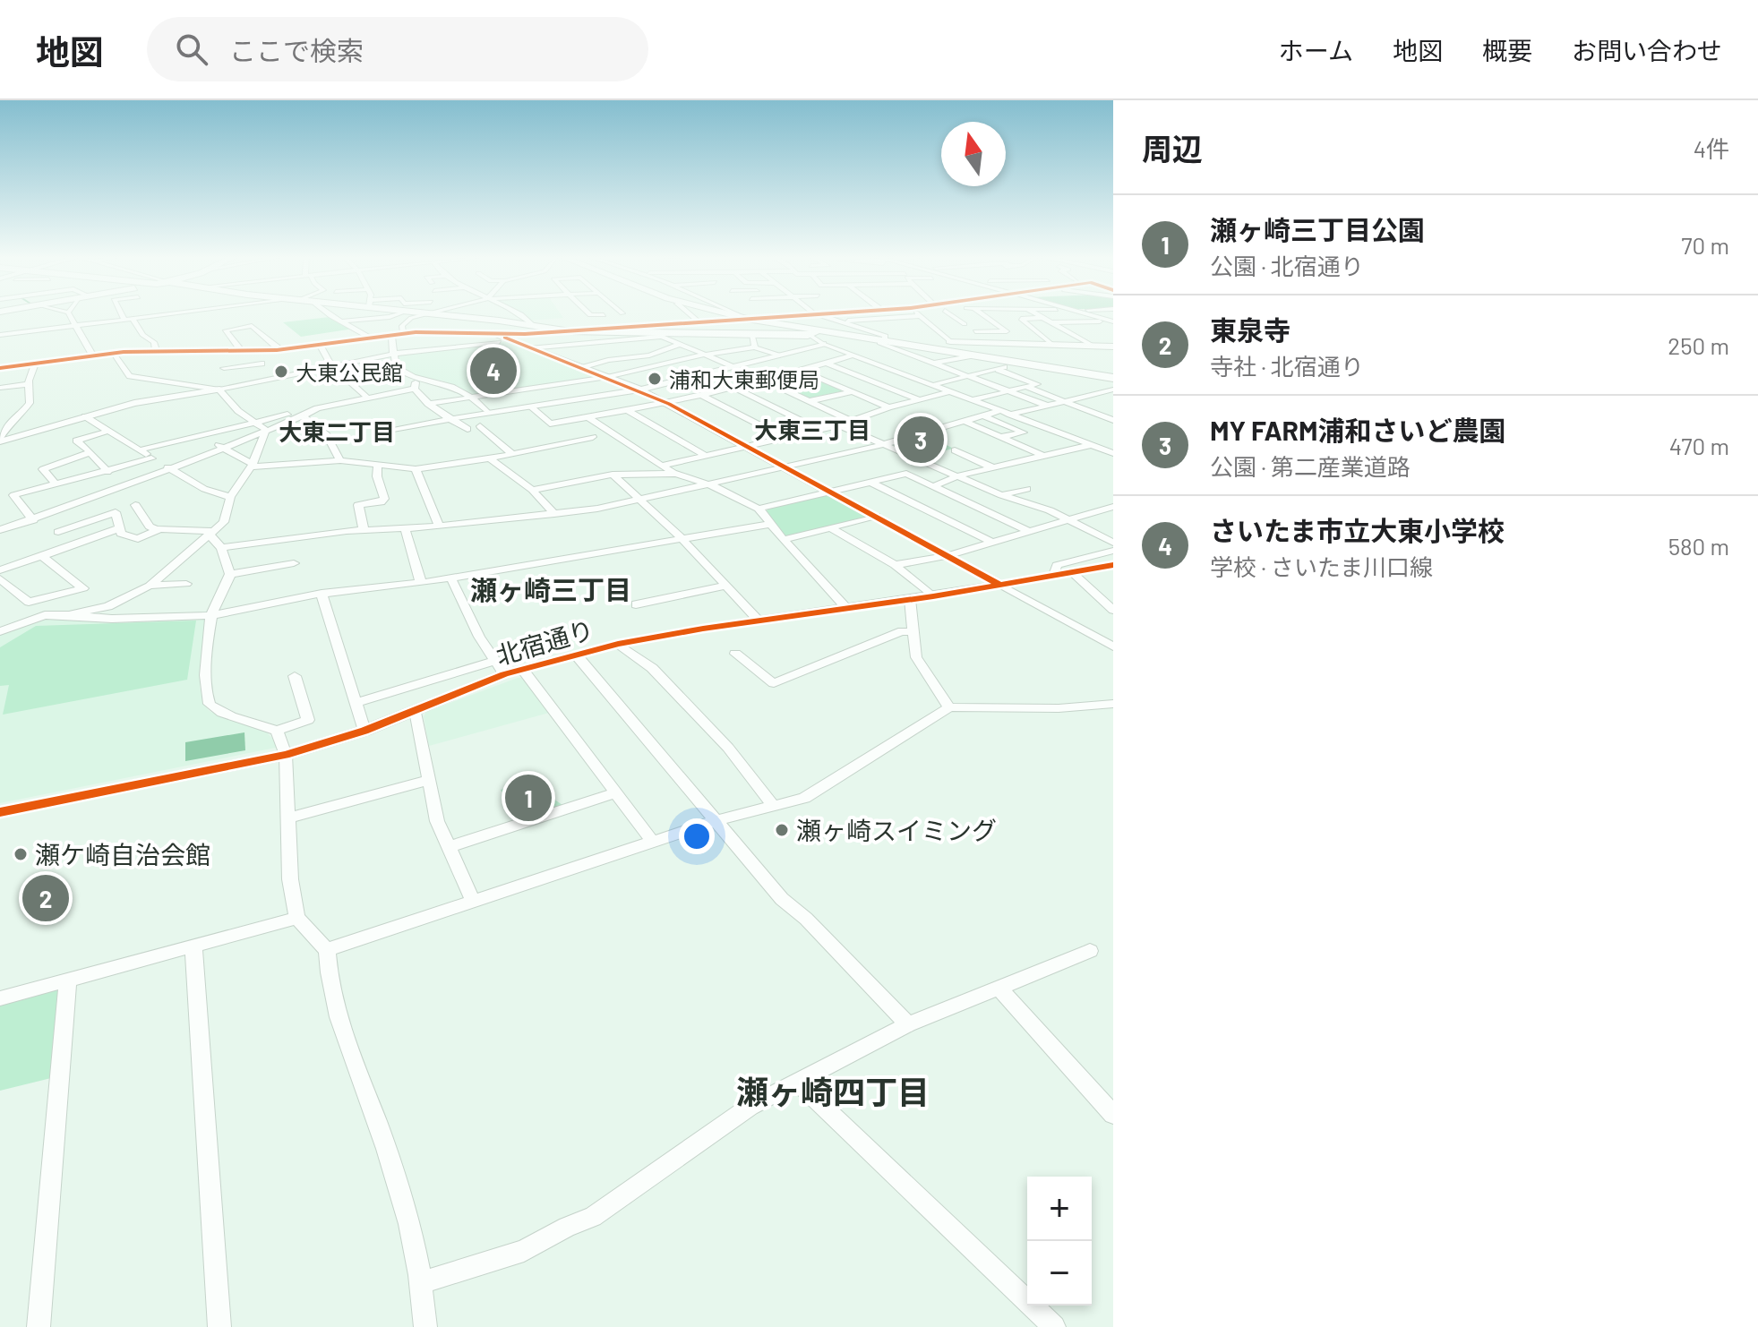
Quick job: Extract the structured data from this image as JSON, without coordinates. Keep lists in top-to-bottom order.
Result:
{
  "streets": {
    "street": ["北宿通り"]
  },
  "districts": [
    "大東三丁目",
    "大東二丁目",
    "瀬ヶ崎三丁目",
    "瀬ヶ崎四丁目"
  ],
  "places": [
    "大東公民館",
    "浦和大東郵便局",
    "瀬ヶ崎スイミング",
    "瀬ケ崎自治会館"
  ],
  "north": "top",
  "page": {
    "header": "地図",
    "search": "ここで検索",
    "nav": [
      "ホーム",
      "地図",
      "概要",
      "お問い合わせ"
    ],
    "heading": ["周辺", "4件"],
    "list": [
      {
        "mark": "1",
        "name": "瀬ヶ崎三丁目公園",
        "note": "公園 · 北宿通り",
        "value": "70 m"
      },
      {
        "mark": "2",
        "name": "東泉寺",
        "note": "寺社 · 北宿通り",
        "value": "250 m"
      },
      {
        "mark": "3",
        "name": "MY FARM浦和さいど農園",
        "note": "公園 · 第二産業道路",
        "value": "470 m"
      },
      {
        "mark": "4",
        "name": "さいたま市立大東小学校",
        "note": "学校 · さいたま川口線",
        "value": "580 m"
      }
    ],
    "pins": [
      "4",
      "3",
      "1",
      "2"
    ],
    "map_buttons": ["+", "−"]
  }
}
